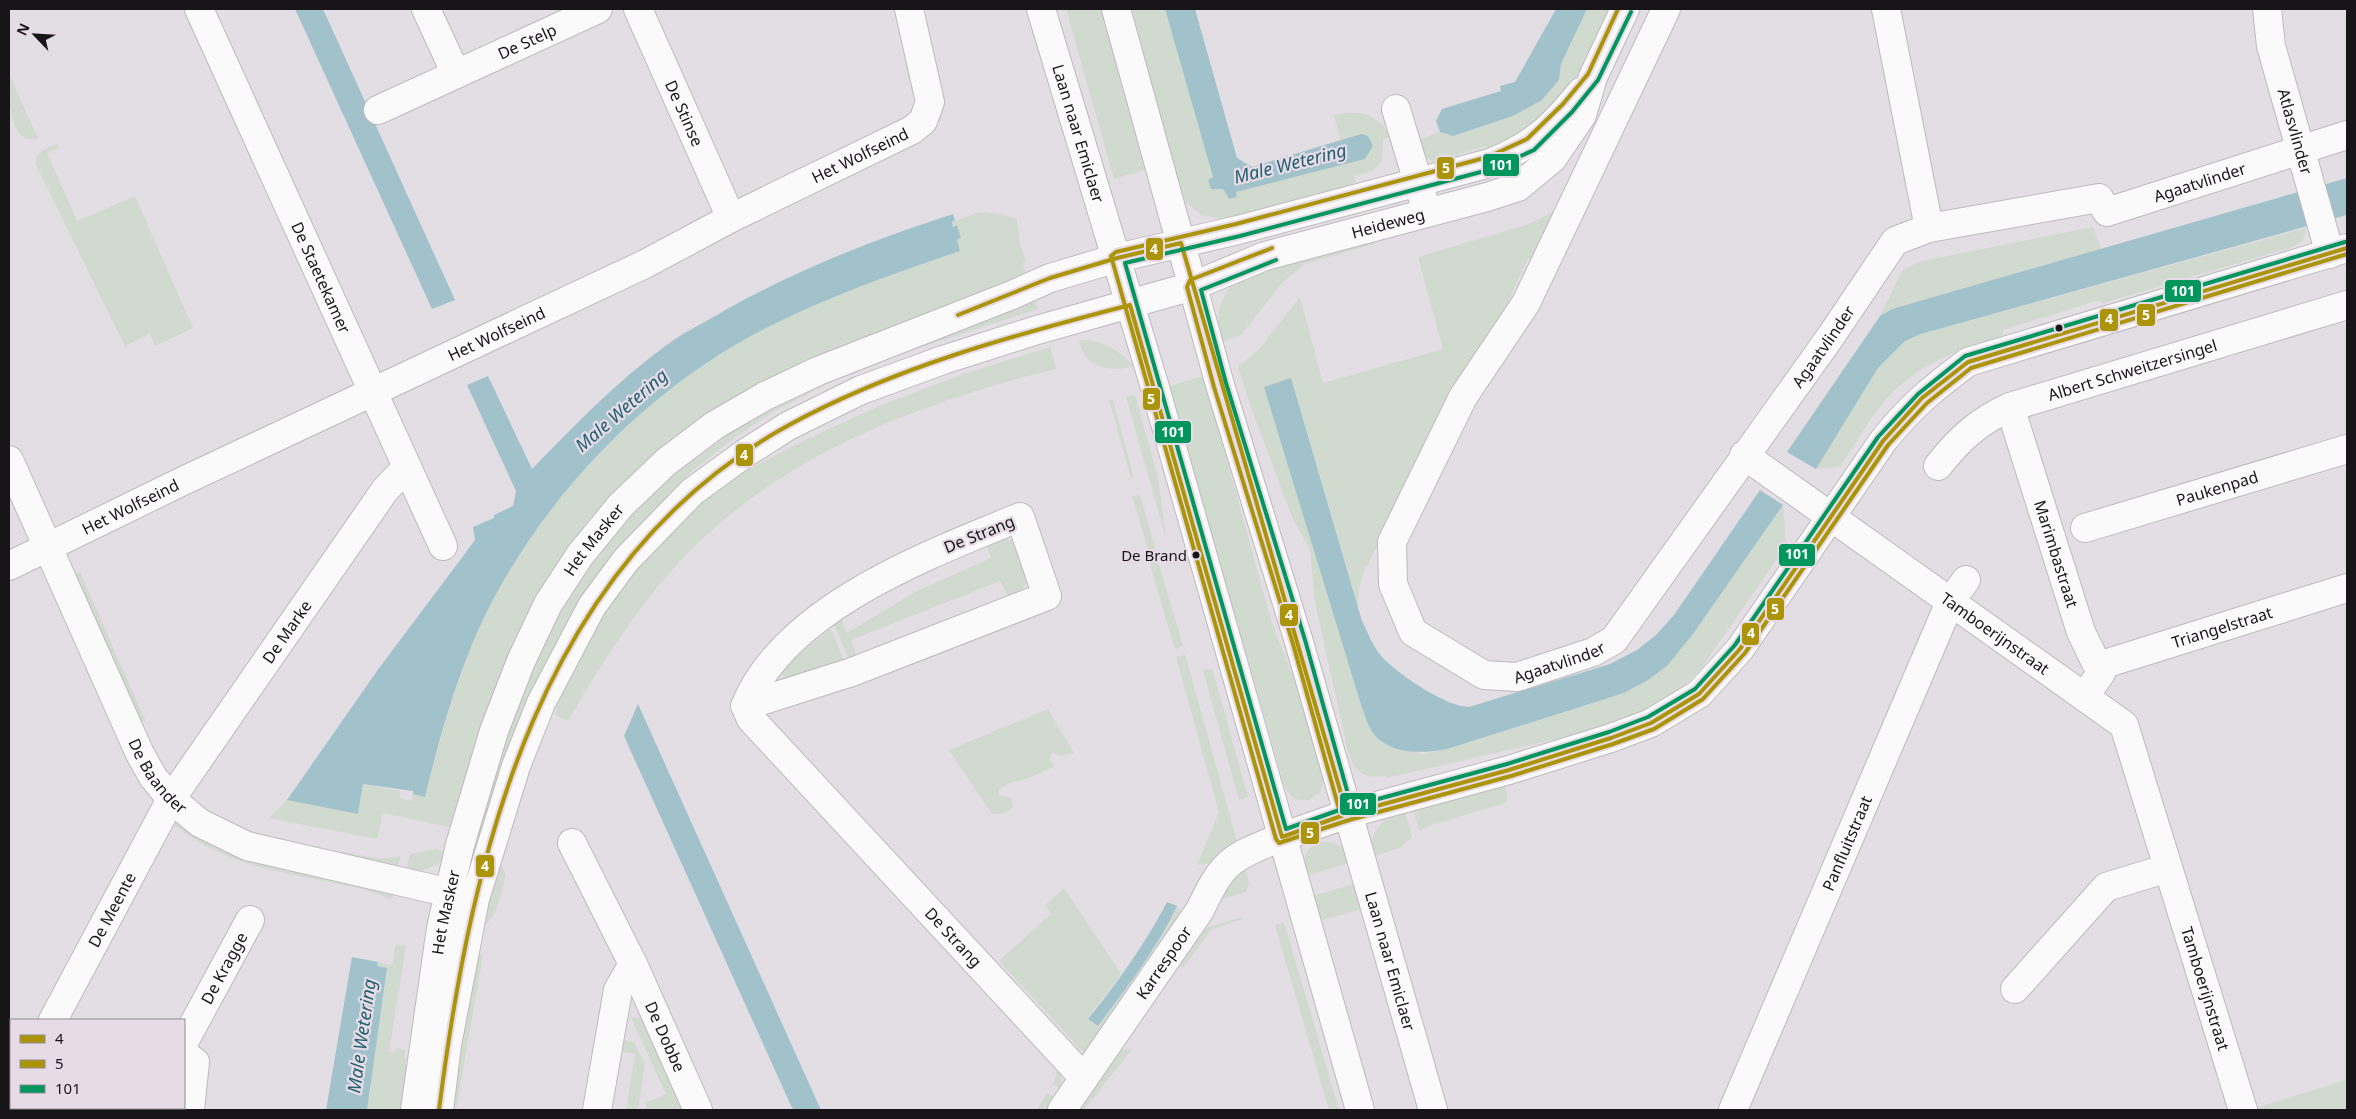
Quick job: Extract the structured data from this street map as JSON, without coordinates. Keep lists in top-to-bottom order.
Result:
{
  "streets": {
    "street": [
      "De Stelp",
      "De Stinse",
      "Atlasvlinder",
      "Laan naar Emiclaer",
      "Het Wolfseind",
      "Agaatvlinder",
      "Heideweg",
      "De Staetekamer",
      "Albert Schweitzersingel",
      "Paukenpad",
      "De Strang",
      "Het Masker",
      "Marimbastraat",
      "Triangelstraat",
      "De Marke",
      "Tamboerijnstraat",
      "De Baander",
      "Panfluitstraat",
      "De Meente",
      "Karrespoor",
      "De Kragge",
      "De Dobbe"
    ]
  },
  "crossings": [
    ["De Stinse", "Het Wolfseind"],
    ["Atlasvlinder", "Agaatvlinder"],
    ["Laan naar Emiclaer", "Heideweg"],
    ["Laan naar Emiclaer", "Het Masker"],
    ["Laan naar Emiclaer", "Karrespoor"],
    ["Het Wolfseind", "De Staetekamer"],
    ["Het Wolfseind", "De Baander"],
    ["Agaatvlinder", "Tamboerijnstraat"],
    ["Heideweg", "Het Masker"],
    ["De Staetekamer", "De Marke"],
    ["Albert Schweitzersingel", "Marimbastraat"],
    ["De Strang", "Karrespoor"],
    ["Het Masker", "De Baander"],
    ["Marimbastraat", "Triangelstraat"],
    ["De Marke", "De Baander"],
    ["De Marke", "De Meente"],
    ["Tamboerijnstraat", "Panfluitstraat"],
    ["De Baander", "De Meente"]
  ],
  "water": ["Male Wetering"],
  "places": ["De Brand"],
  "lines": ["transit line 5", "transit line 101", "transit line 4"],
  "legend": ["4", "5", "101"],
  "north": "top left"
}
